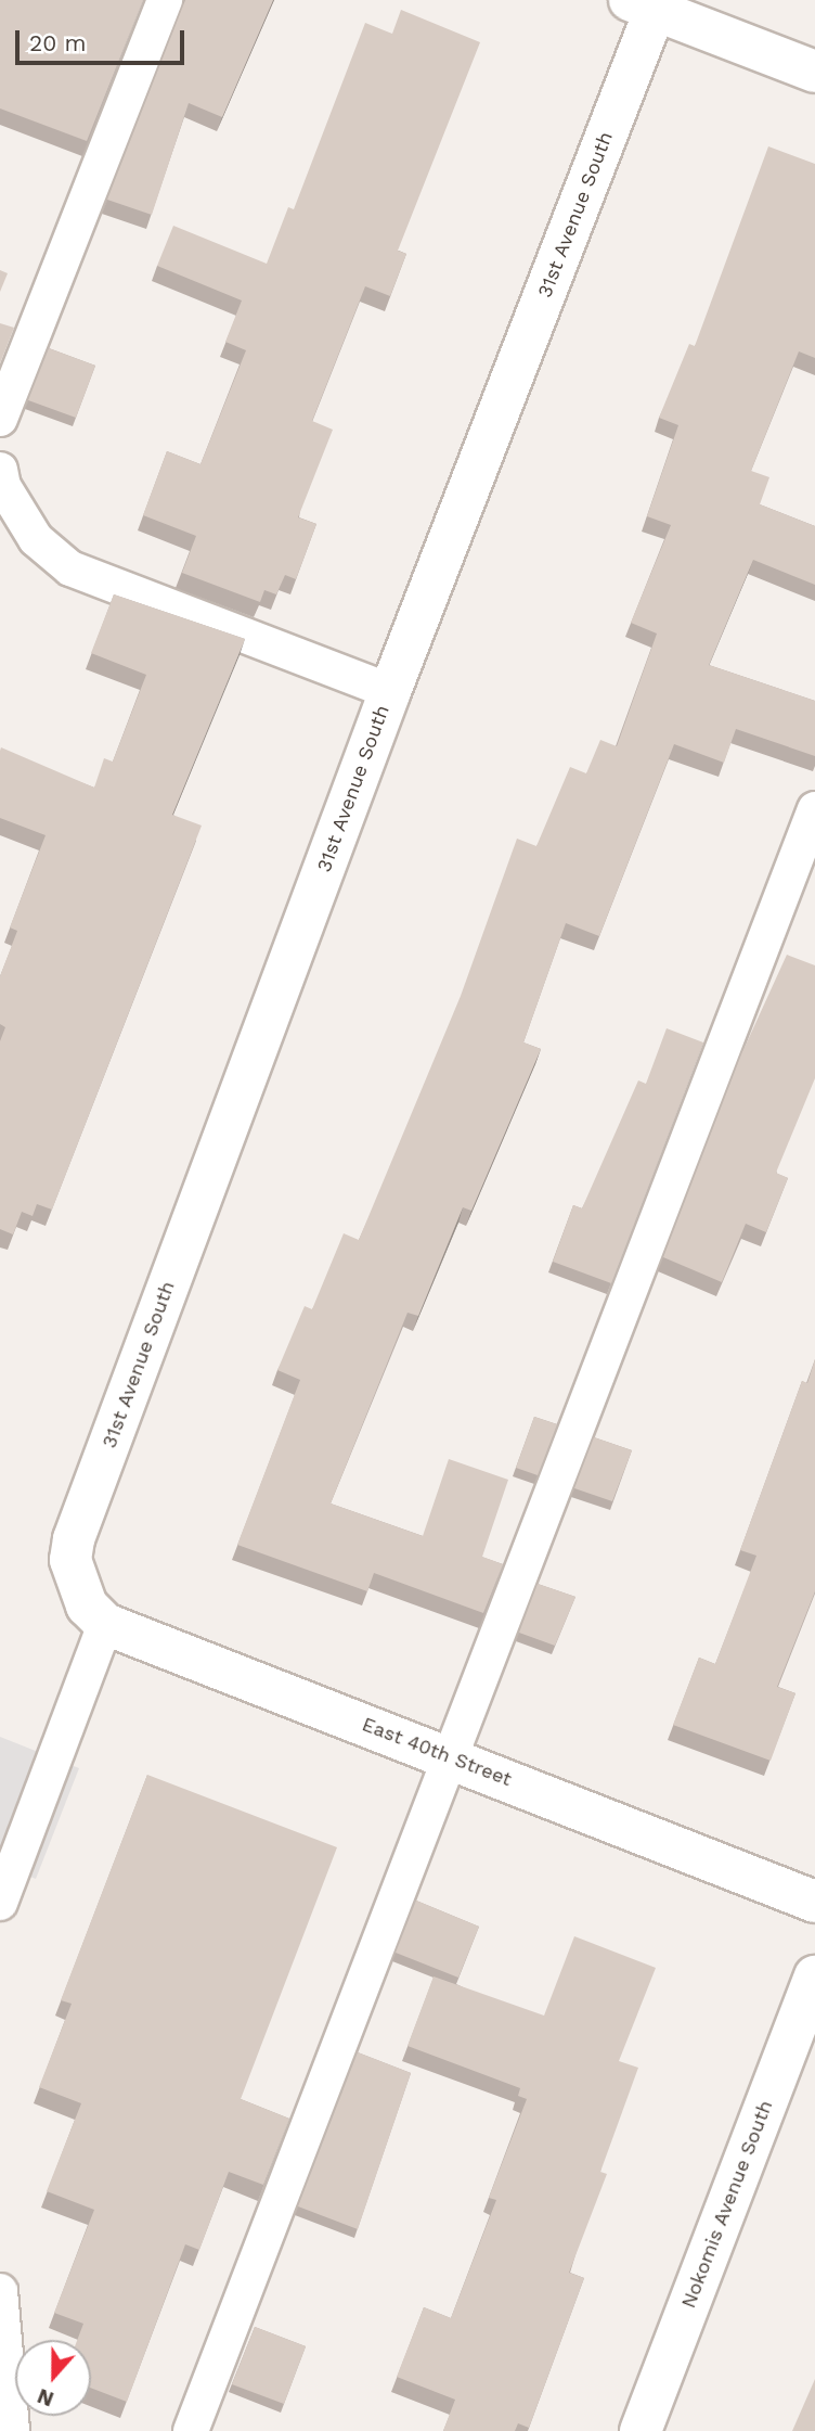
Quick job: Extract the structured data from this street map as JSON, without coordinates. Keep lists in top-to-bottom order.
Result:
{
  "streets": {
    "street": ["31st Avenue South", "East 40th Street", "Nokomis Avenue South"]
  },
  "crossings": [
    ["31st Avenue South", "East 40th Street"]
  ],
  "scale_bar": "20 m",
  "north": "bottom"
}
